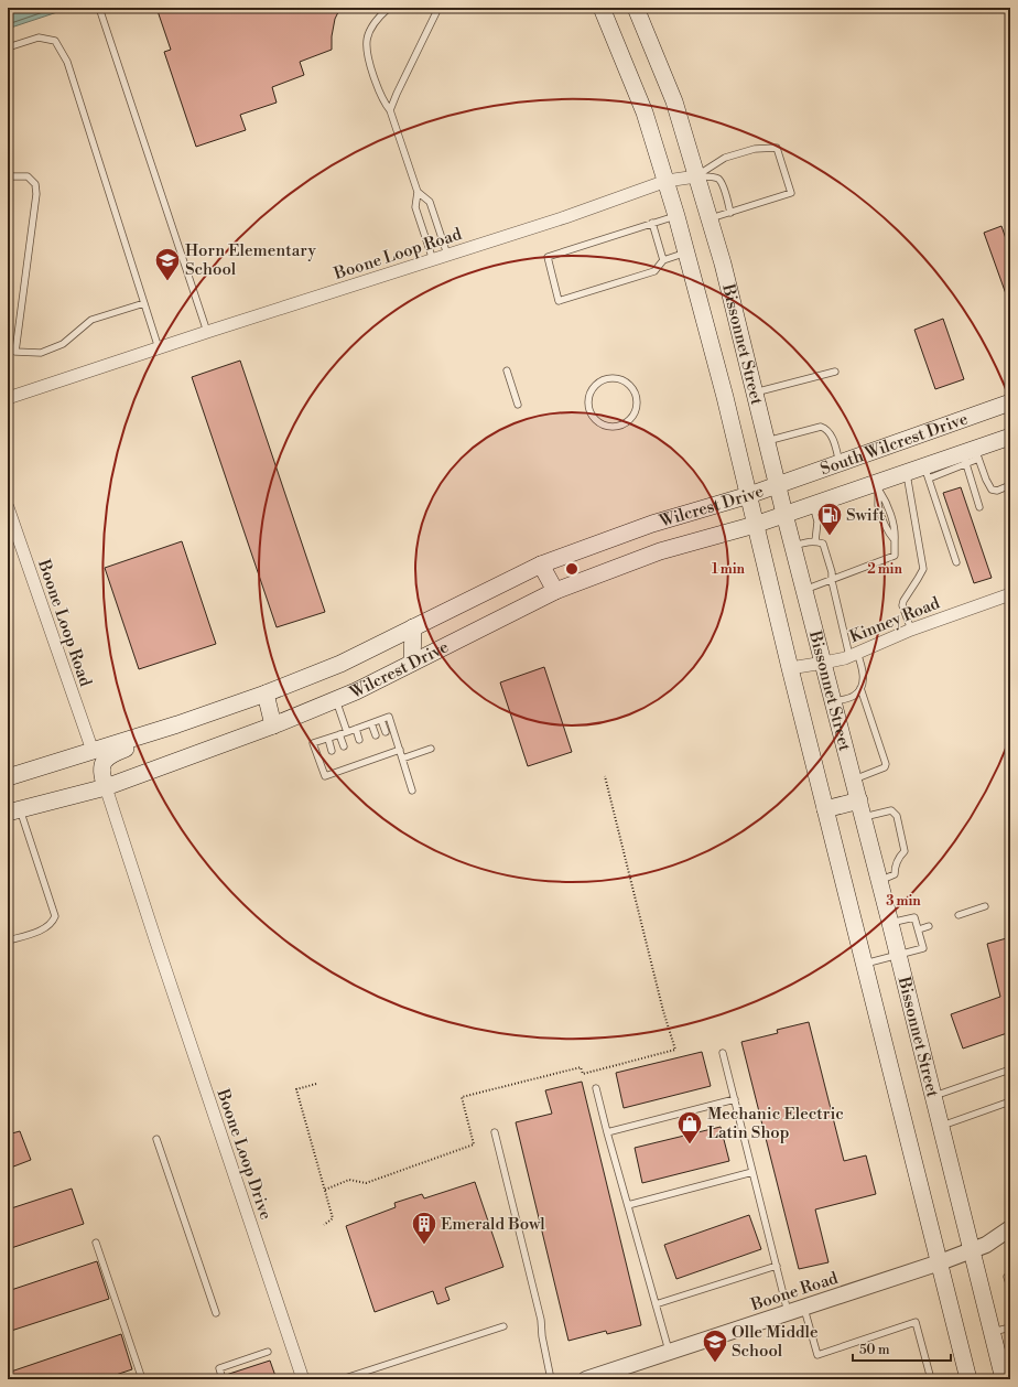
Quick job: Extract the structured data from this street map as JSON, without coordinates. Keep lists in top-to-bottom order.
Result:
{
  "streets": {
    "main road": ["Bissonnet Street", "South Wilcrest Drive", "Wilcrest Drive"],
    "street": [
      "Boone Loop Road",
      "Kinney Road",
      "Boone Loop Drive",
      "Boone Road"
    ]
  },
  "crossings": [
    ["Boone Loop Road", "Bissonnet Street"],
    ["Boone Loop Road", "Wilcrest Drive"],
    ["Bissonnet Street", "South Wilcrest Drive"],
    ["Bissonnet Street", "Wilcrest Drive"],
    ["Bissonnet Street", "Kinney Road"],
    ["Bissonnet Street", "Boone Road"],
    ["South Wilcrest Drive", "Wilcrest Drive"],
    ["Wilcrest Drive", "Boone Loop Drive"]
  ],
  "places": {
    "school or university": ["Horn Elementary School", "Olle Middle School"],
    "fuel station": ["Swift"],
    "shop": ["Mechanic Electric Latin Shop"],
    "building": ["Emerald Bowl"]
  },
  "scale_bar": "50 m",
  "rings": ["1 min", "2 min", "3 min"]
}
